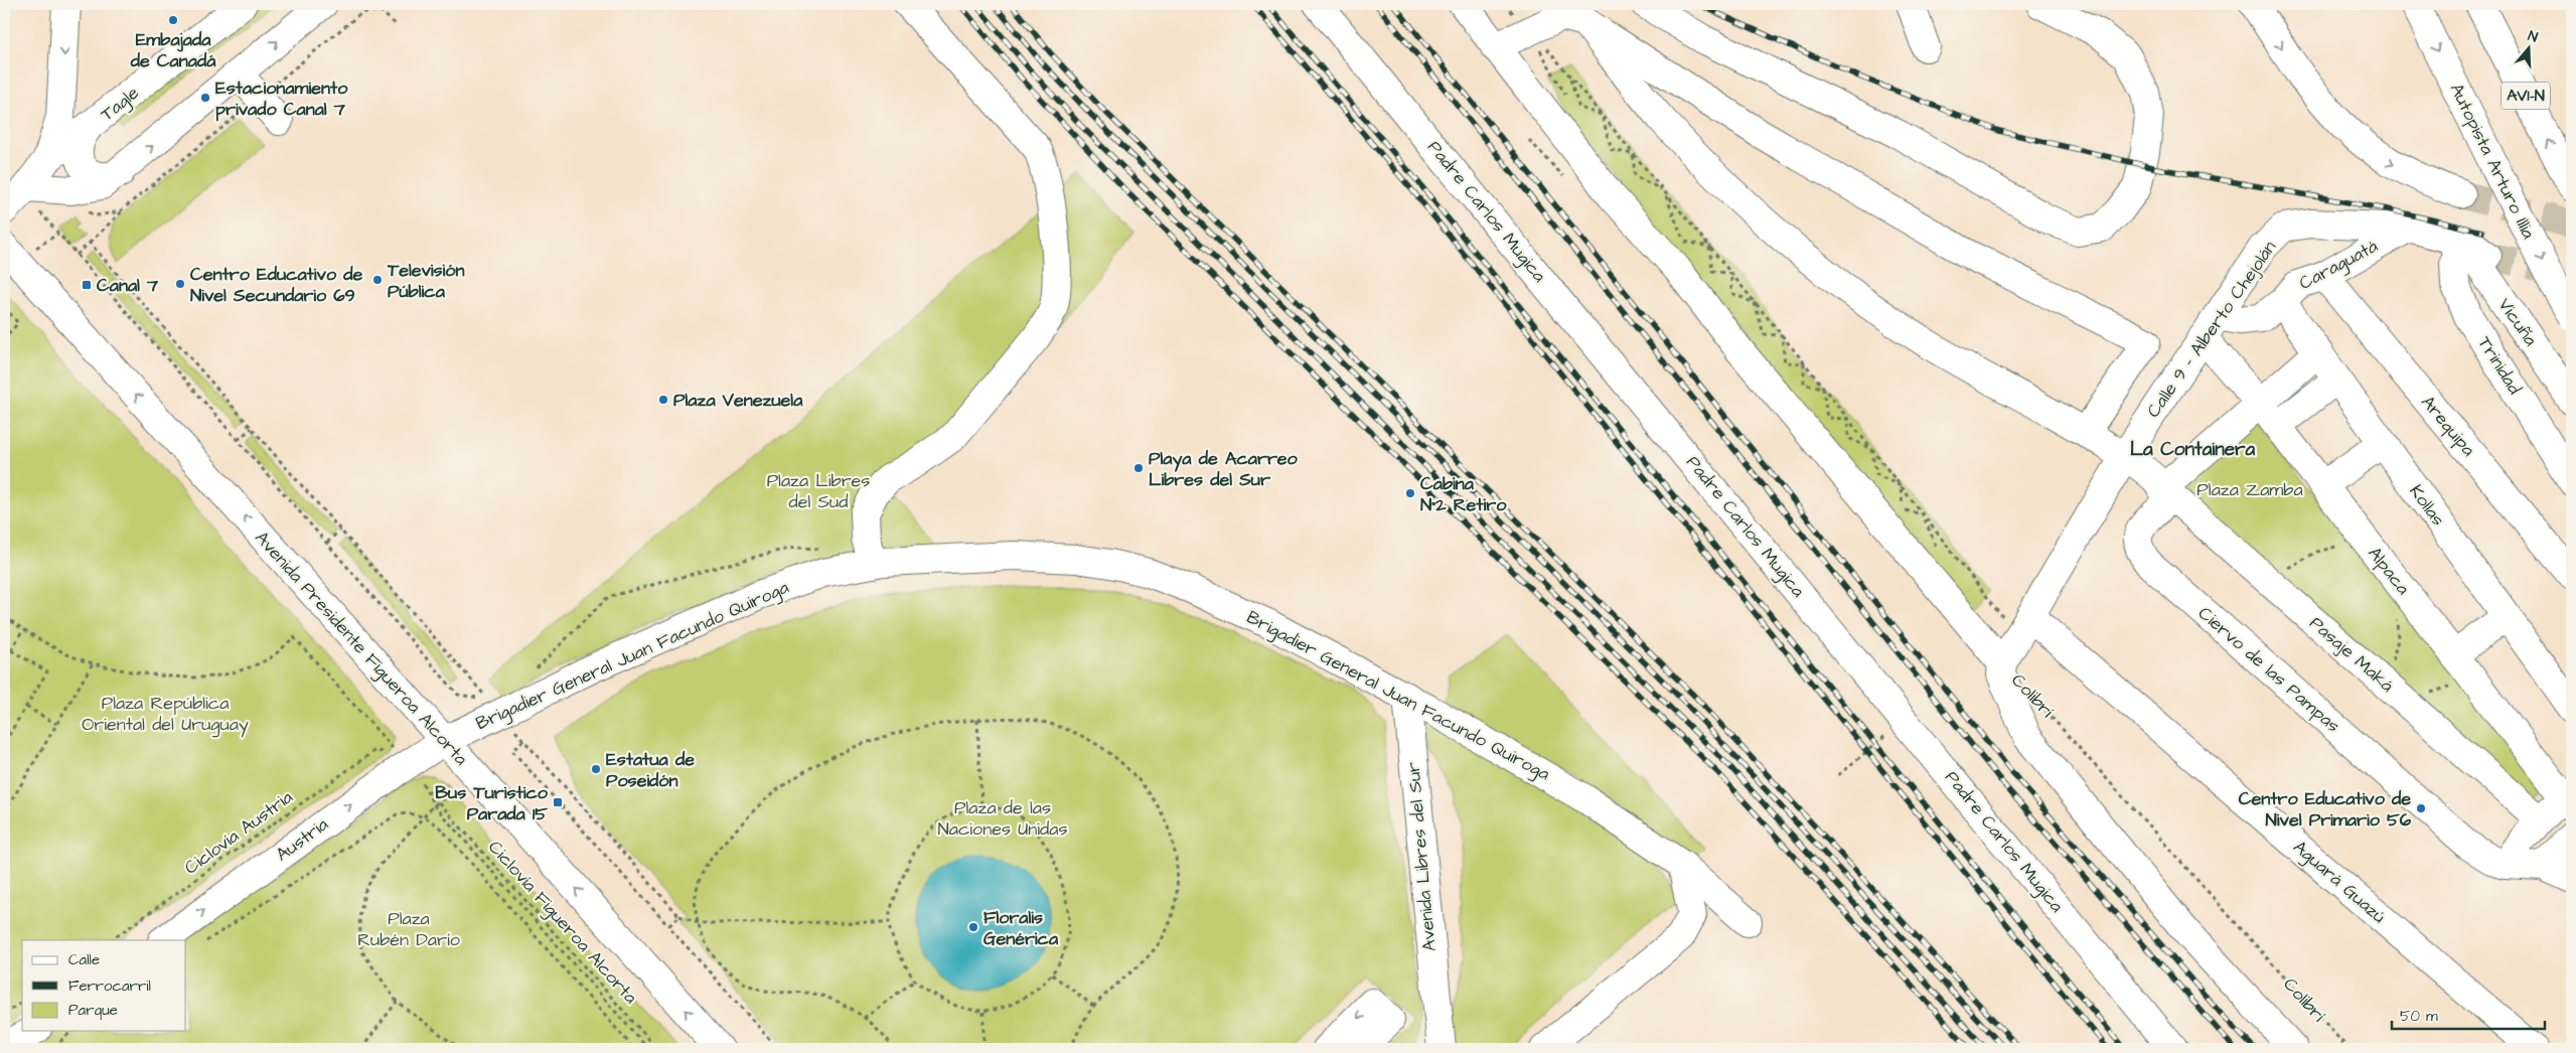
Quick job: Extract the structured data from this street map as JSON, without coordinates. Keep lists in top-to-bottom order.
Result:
{
  "streets": {
    "main road": [
      "AV1-N",
      "Tagle",
      "Autopista Arturo Illia",
      "Padre Carlos Mugica",
      "Caraguatá",
      "Vicuña",
      "Calle 9 - Alberto Chejolán",
      "Trinidad",
      "Arequipa",
      "Kollas",
      "Alpaca",
      "Avenida Presidente Figueroa Alcorta",
      "Pasaje Maká",
      "Brigadier General Juan Facundo Quiroga",
      "Ciervo de las Pampas",
      "Colibrí",
      "Austria",
      "Avenida Libres del Sur",
      "Aguará Guazú"
    ],
    "path": ["Ciclovía Austria", "Ciclovía Figueroa Alcorta"]
  },
  "crossings": [
    ["Caraguatá", "Calle 9 - Alberto Chejolán"],
    ["Caraguatá", "Arequipa"],
    ["Caraguatá", "Kollas"],
    ["Caraguatá", "Alpaca"],
    ["Vicuña", "Calle 9 - Alberto Chejolán"],
    ["Vicuña", "Trinidad"],
    ["Calle 9 - Alberto Chejolán", "Trinidad"],
    ["Calle 9 - Alberto Chejolán", "Alpaca"],
    ["Calle 9 - Alberto Chejolán", "Colibrí"],
    ["Calle 9 - Alberto Chejolán", "Aguará Guazú"],
    ["Avenida Presidente Figueroa Alcorta", "Brigadier General Juan Facundo Quiroga"],
    ["Avenida Presidente Figueroa Alcorta", "Austria"],
    ["Pasaje Maká", "Ciervo de las Pampas"],
    ["Brigadier General Juan Facundo Quiroga", "Austria"],
    ["Brigadier General Juan Facundo Quiroga", "Avenida Libres del Sur"],
    ["Ciclovía Austria", "Austria"],
    ["Ciclovía Austria", "Ciclovía Figueroa Alcorta"],
    ["Austria", "Ciclovía Figueroa Alcorta"]
  ],
  "one_way": ["Avenida Presidente Figueroa Alcorta", "Austria"],
  "districts": ["La Containera"],
  "parks": [
    "Plaza Libres del Sud",
    "Plaza Zamba",
    "Plaza República Oriental del Uruguay",
    "Plaza de las Naciones Unidas",
    "Plaza Rubén Darío"
  ],
  "places": {
    "other": [
      "Embajada de Canadá",
      "Estacionamiento privado Canal 7",
      "Televisión Pública",
      "Centro Educativo de Nivel Secundario 69",
      "Plaza Venezuela",
      "Playa de Acarreo Libres del Sur",
      "Cabina N°2 Retiro",
      "Estatua de Poseidón",
      "Centro Educativo de Nivel Primario 56",
      "Floralis Genérica"
    ],
    "transit": ["Canal 7", "Bus Turistico Parada 15"]
  },
  "legend": ["Calle", "Ferrocarril", "Parque"],
  "scale_bar": "50 m",
  "north": "top"
}
